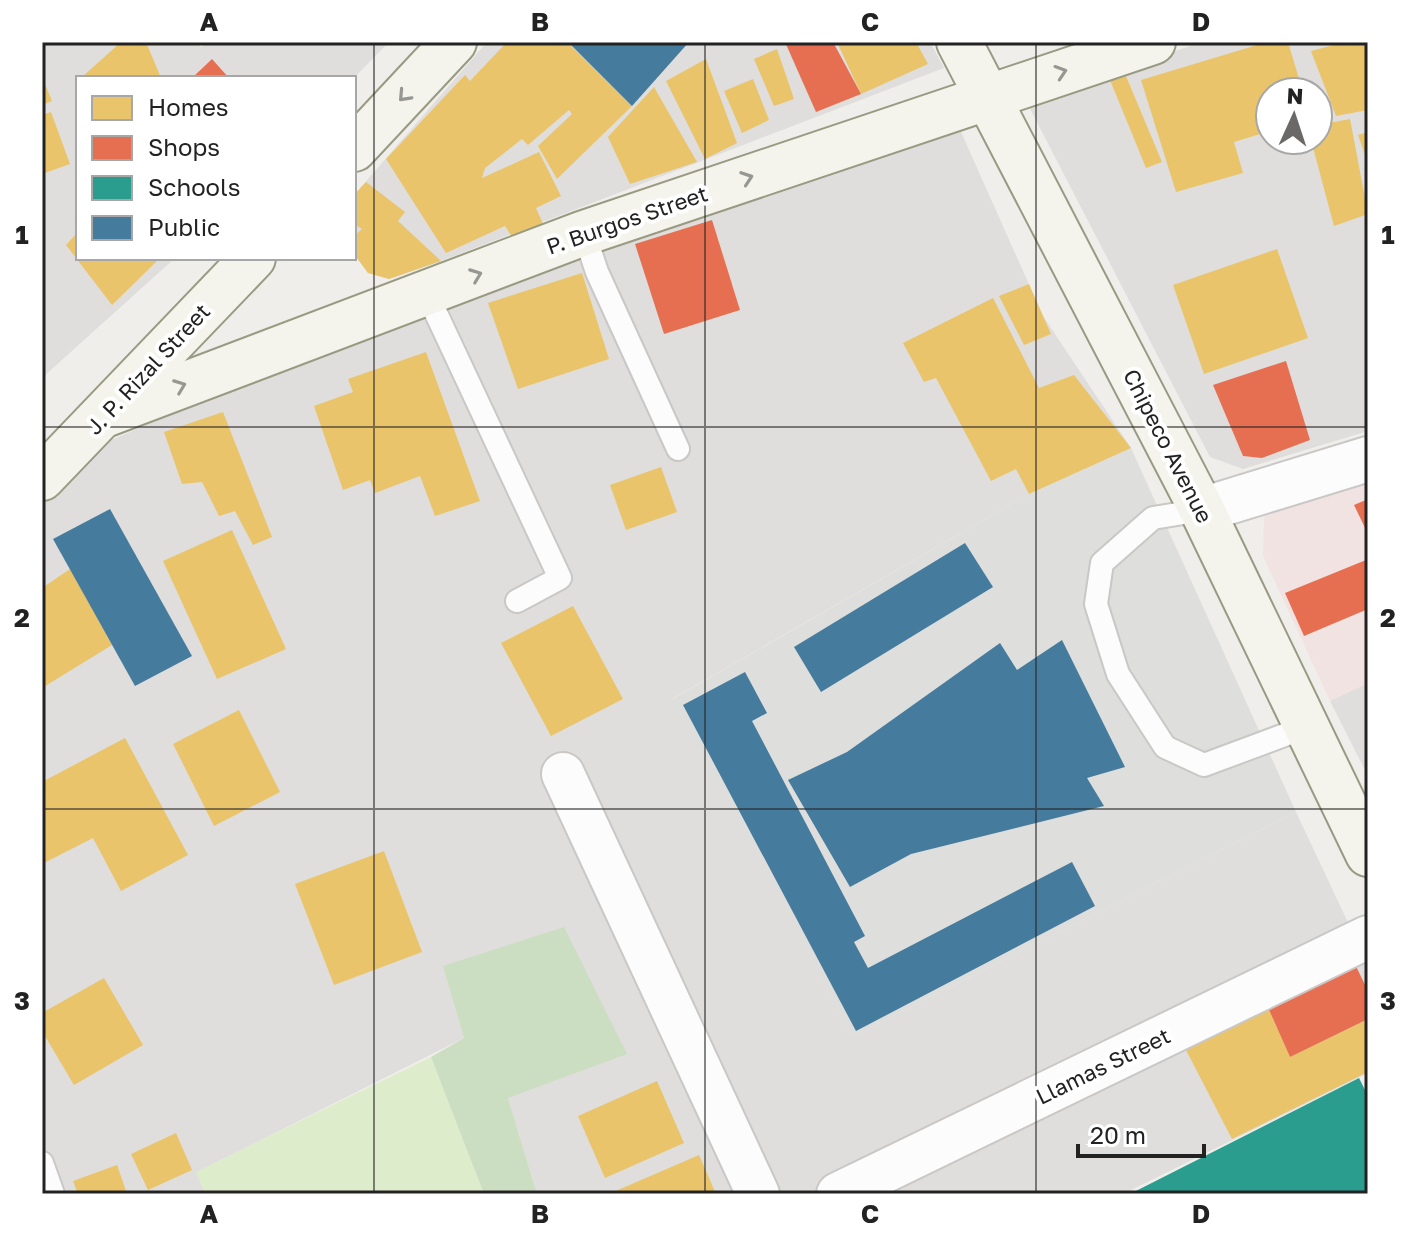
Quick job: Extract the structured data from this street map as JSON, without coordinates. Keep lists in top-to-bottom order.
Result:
{
  "streets": {
    "main road": ["P. Burgos Street", "J. P. Rizal Street", "Chipeco Avenue"],
    "street": ["Llamas Street"]
  },
  "crossings": [
    ["P. Burgos Street", "J. P. Rizal Street"],
    ["P. Burgos Street", "Chipeco Avenue"]
  ],
  "one_way": ["P. Burgos Street"],
  "legend": [
    "Homes",
    "Shops",
    "Schools",
    "Public"
  ],
  "scale_bar": "20 m",
  "north": "top",
  "grid": {
    "columns": [
      "A",
      "B",
      "C",
      "D"
    ],
    "rows": ["1", "2", "3"]
  }
}
